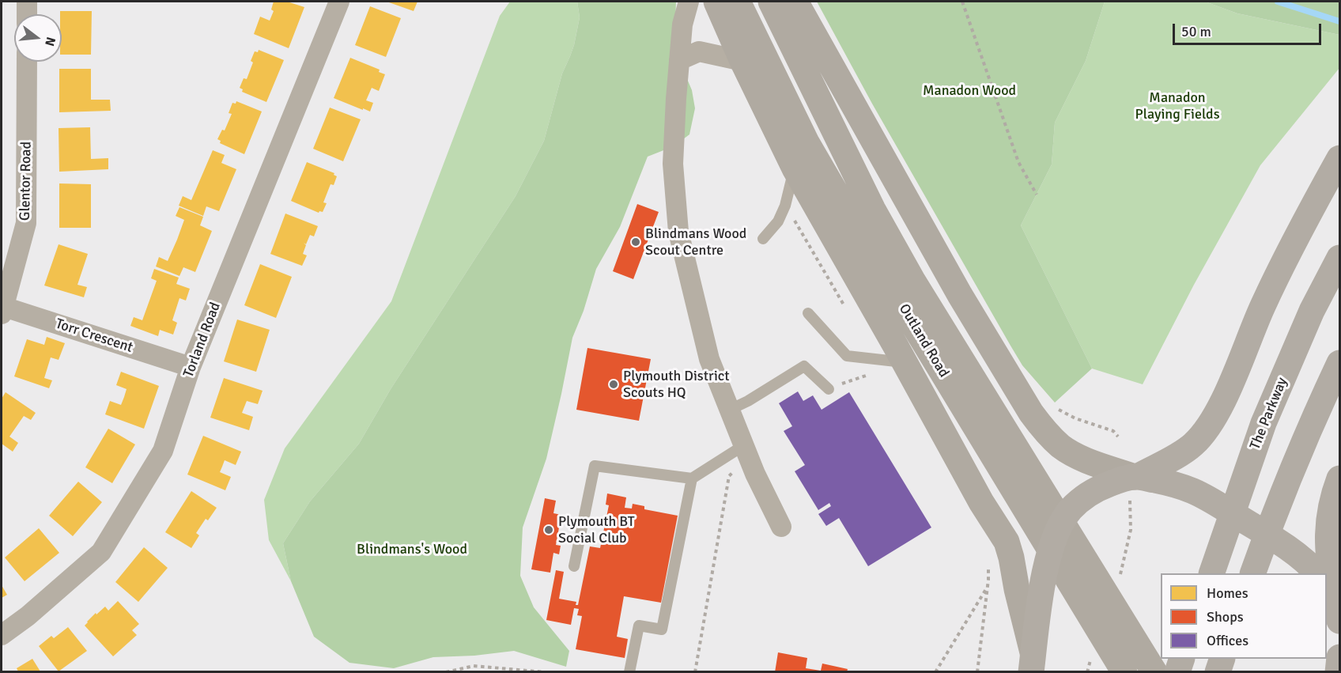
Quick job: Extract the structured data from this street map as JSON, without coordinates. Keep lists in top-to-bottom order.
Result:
{
  "streets": {
    "highway": ["The Parkway"],
    "main road": ["Outland Road"],
    "street": ["Glentor Road", "Torr Crescent", "Torland Road"]
  },
  "crossings": [
    ["Glentor Road", "Torr Crescent"],
    ["Torr Crescent", "Torland Road"]
  ],
  "parks": ["Manadon Wood", "Manadon Playing Fields", "Blindmans's Wood"],
  "places": ["Blindmans Wood Scout Centre", "Plymouth District Scouts HQ", "Plymouth BT Social Club"],
  "legend": ["Homes", "Shops", "Offices"],
  "scale_bar": "50 m",
  "north": "right"
}
